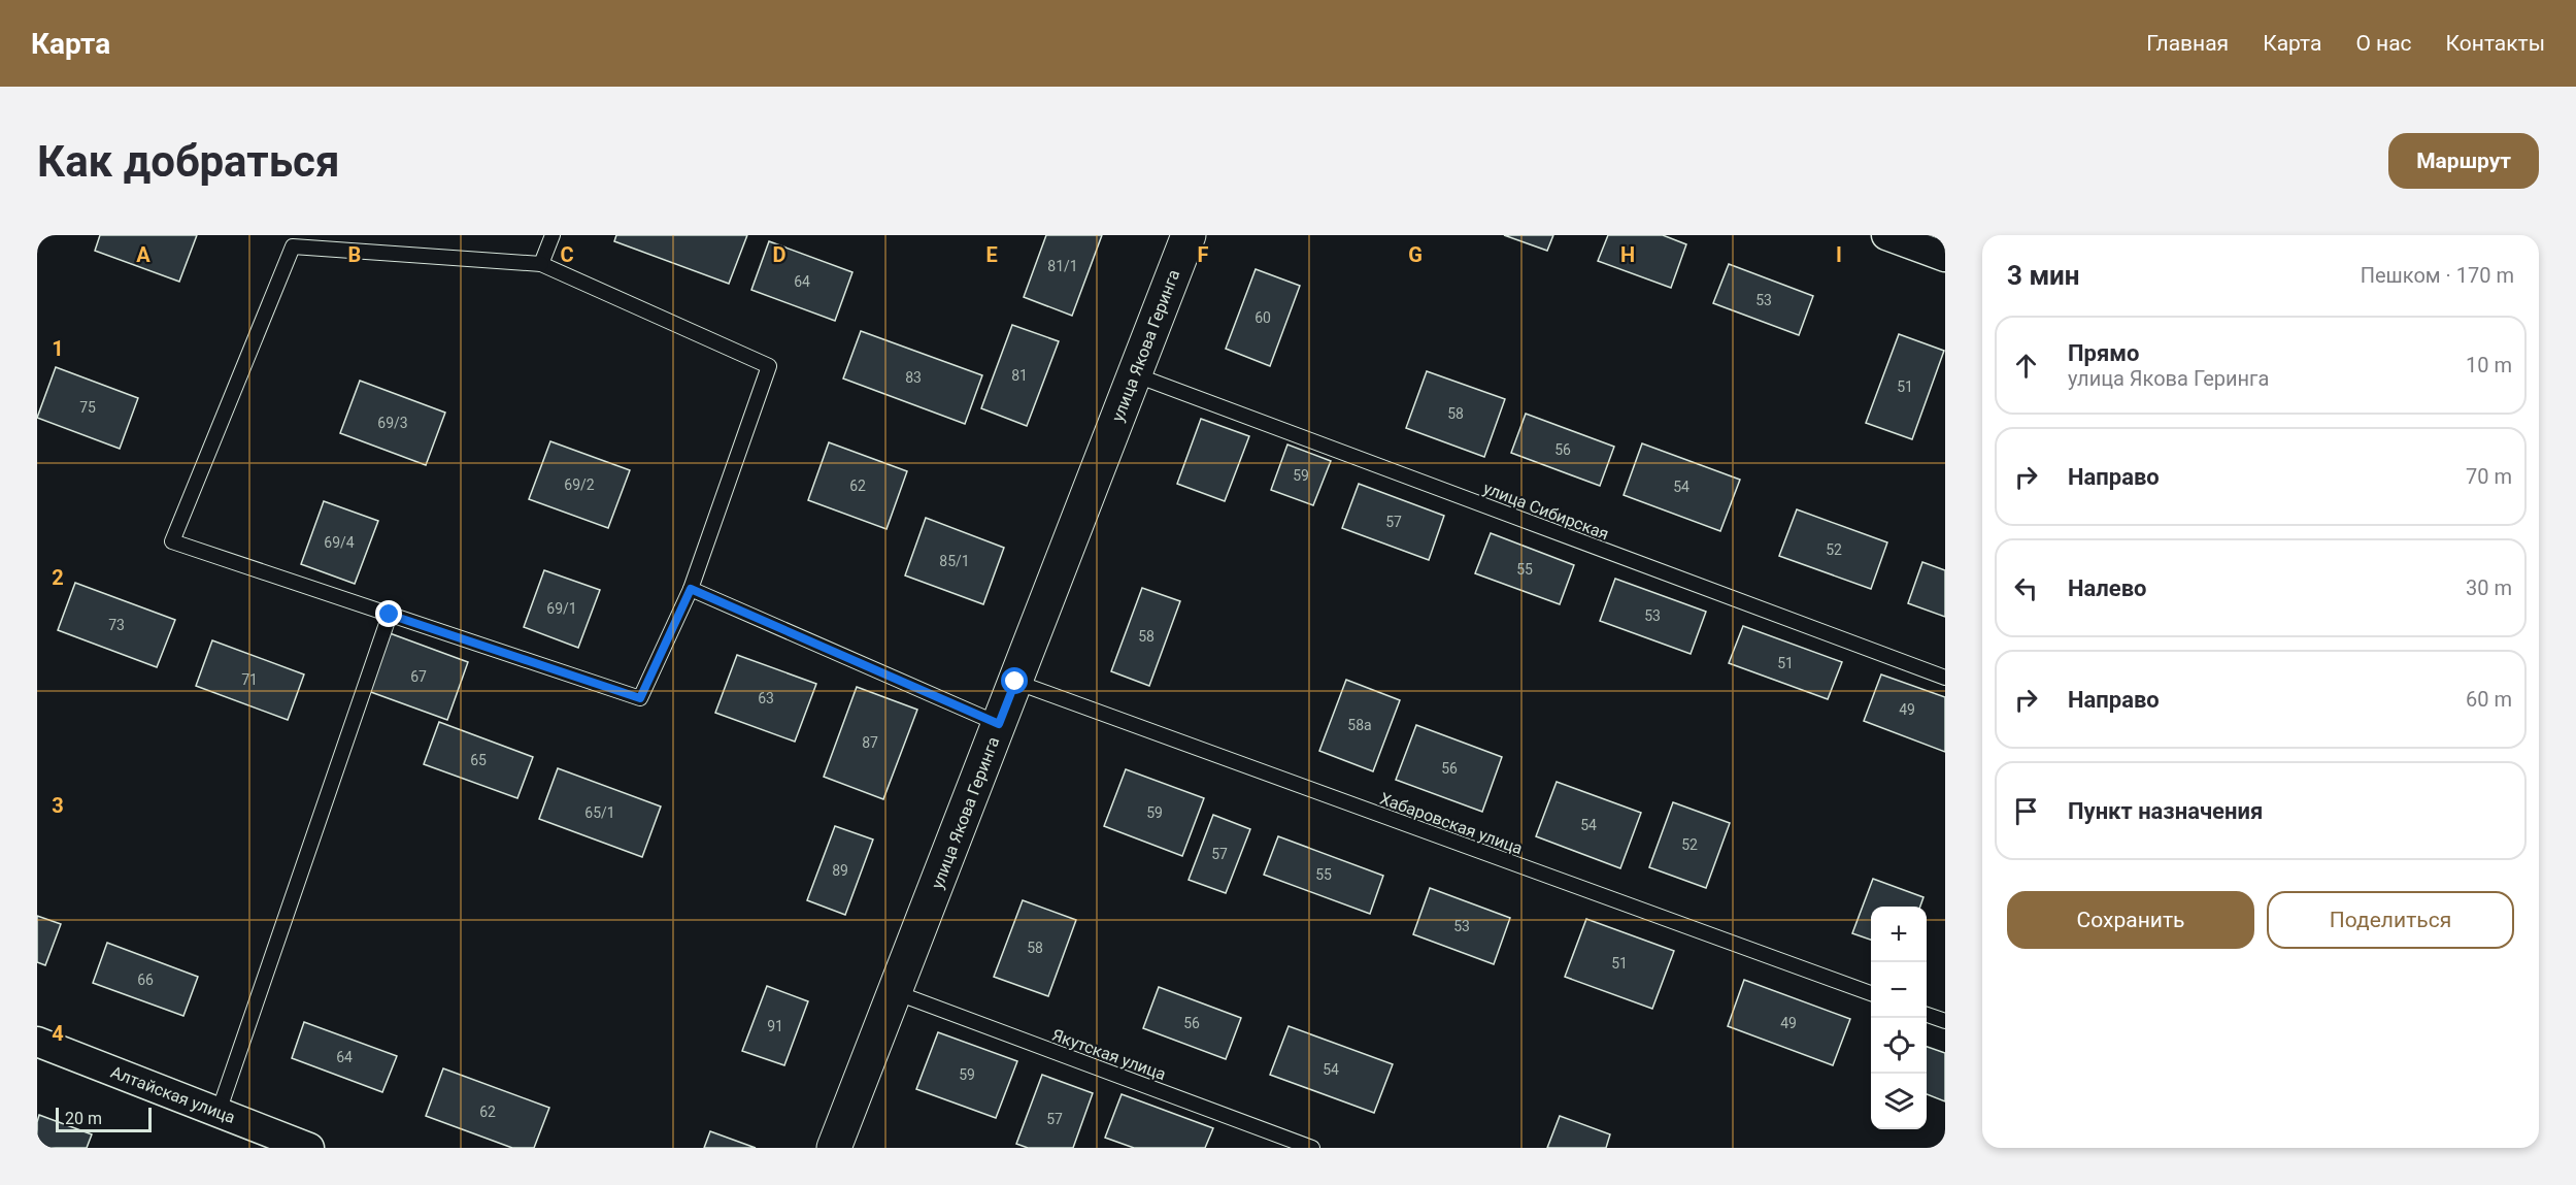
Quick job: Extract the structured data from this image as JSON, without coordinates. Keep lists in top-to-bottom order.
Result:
{
  "streets": {
    "street": ["улица Якова Геринга", "Алтайская улица"],
    "lane": ["улица Сибирская", "Хабаровская улица", "Якутская улица"]
  },
  "crossings": [
    ["улица Якова Геринга", "улица Сибирская"],
    ["улица Якова Геринга", "Хабаровская улица"],
    ["улица Якова Геринга", "Якутская улица"]
  ],
  "house_numbers": [
    "81/1",
    "64",
    "53",
    "60",
    "81",
    "83",
    "51",
    "75",
    "58",
    "69/3",
    "56",
    "59",
    "69/2",
    "62",
    "54",
    "57",
    "69/4",
    "52",
    "85/1",
    "55",
    "69/1",
    "53",
    "73",
    "58",
    "51",
    "67",
    "71",
    "63",
    "49",
    "58а",
    "87",
    "65",
    "56",
    "65/1",
    "59",
    "54",
    "52",
    "57",
    "89",
    "55",
    "53",
    "58",
    "51",
    "66",
    "56",
    "49",
    "91",
    "64",
    "54",
    "59",
    "62",
    "57"
  ],
  "scale_bar": "20 m",
  "page": {
    "header": "Карта",
    "nav": [
      "Главная",
      "Карта",
      "О нас",
      "Контакты"
    ],
    "buttons": [
      "Маршрут",
      ["Сохранить", "Поделиться"]
    ],
    "title": "Как добраться",
    "heading": ["3 мин", "Пешком · 170 m"],
    "list": [
      ["Прямо", "улица Якова Геринга", "10 m"],
      ["Направо", "70 m"],
      ["Налево", "30 m"],
      ["Направо", "60 m"],
      "Пункт назначения"
    ],
    "map_buttons": ["+", "−"],
    "scale": "20 m"
  },
  "grid": {
    "columns": [
      "A",
      "B",
      "C",
      "D",
      "E",
      "F",
      "G",
      "H",
      "I"
    ],
    "rows": [
      "1",
      "2",
      "3",
      "4"
    ]
  }
}
